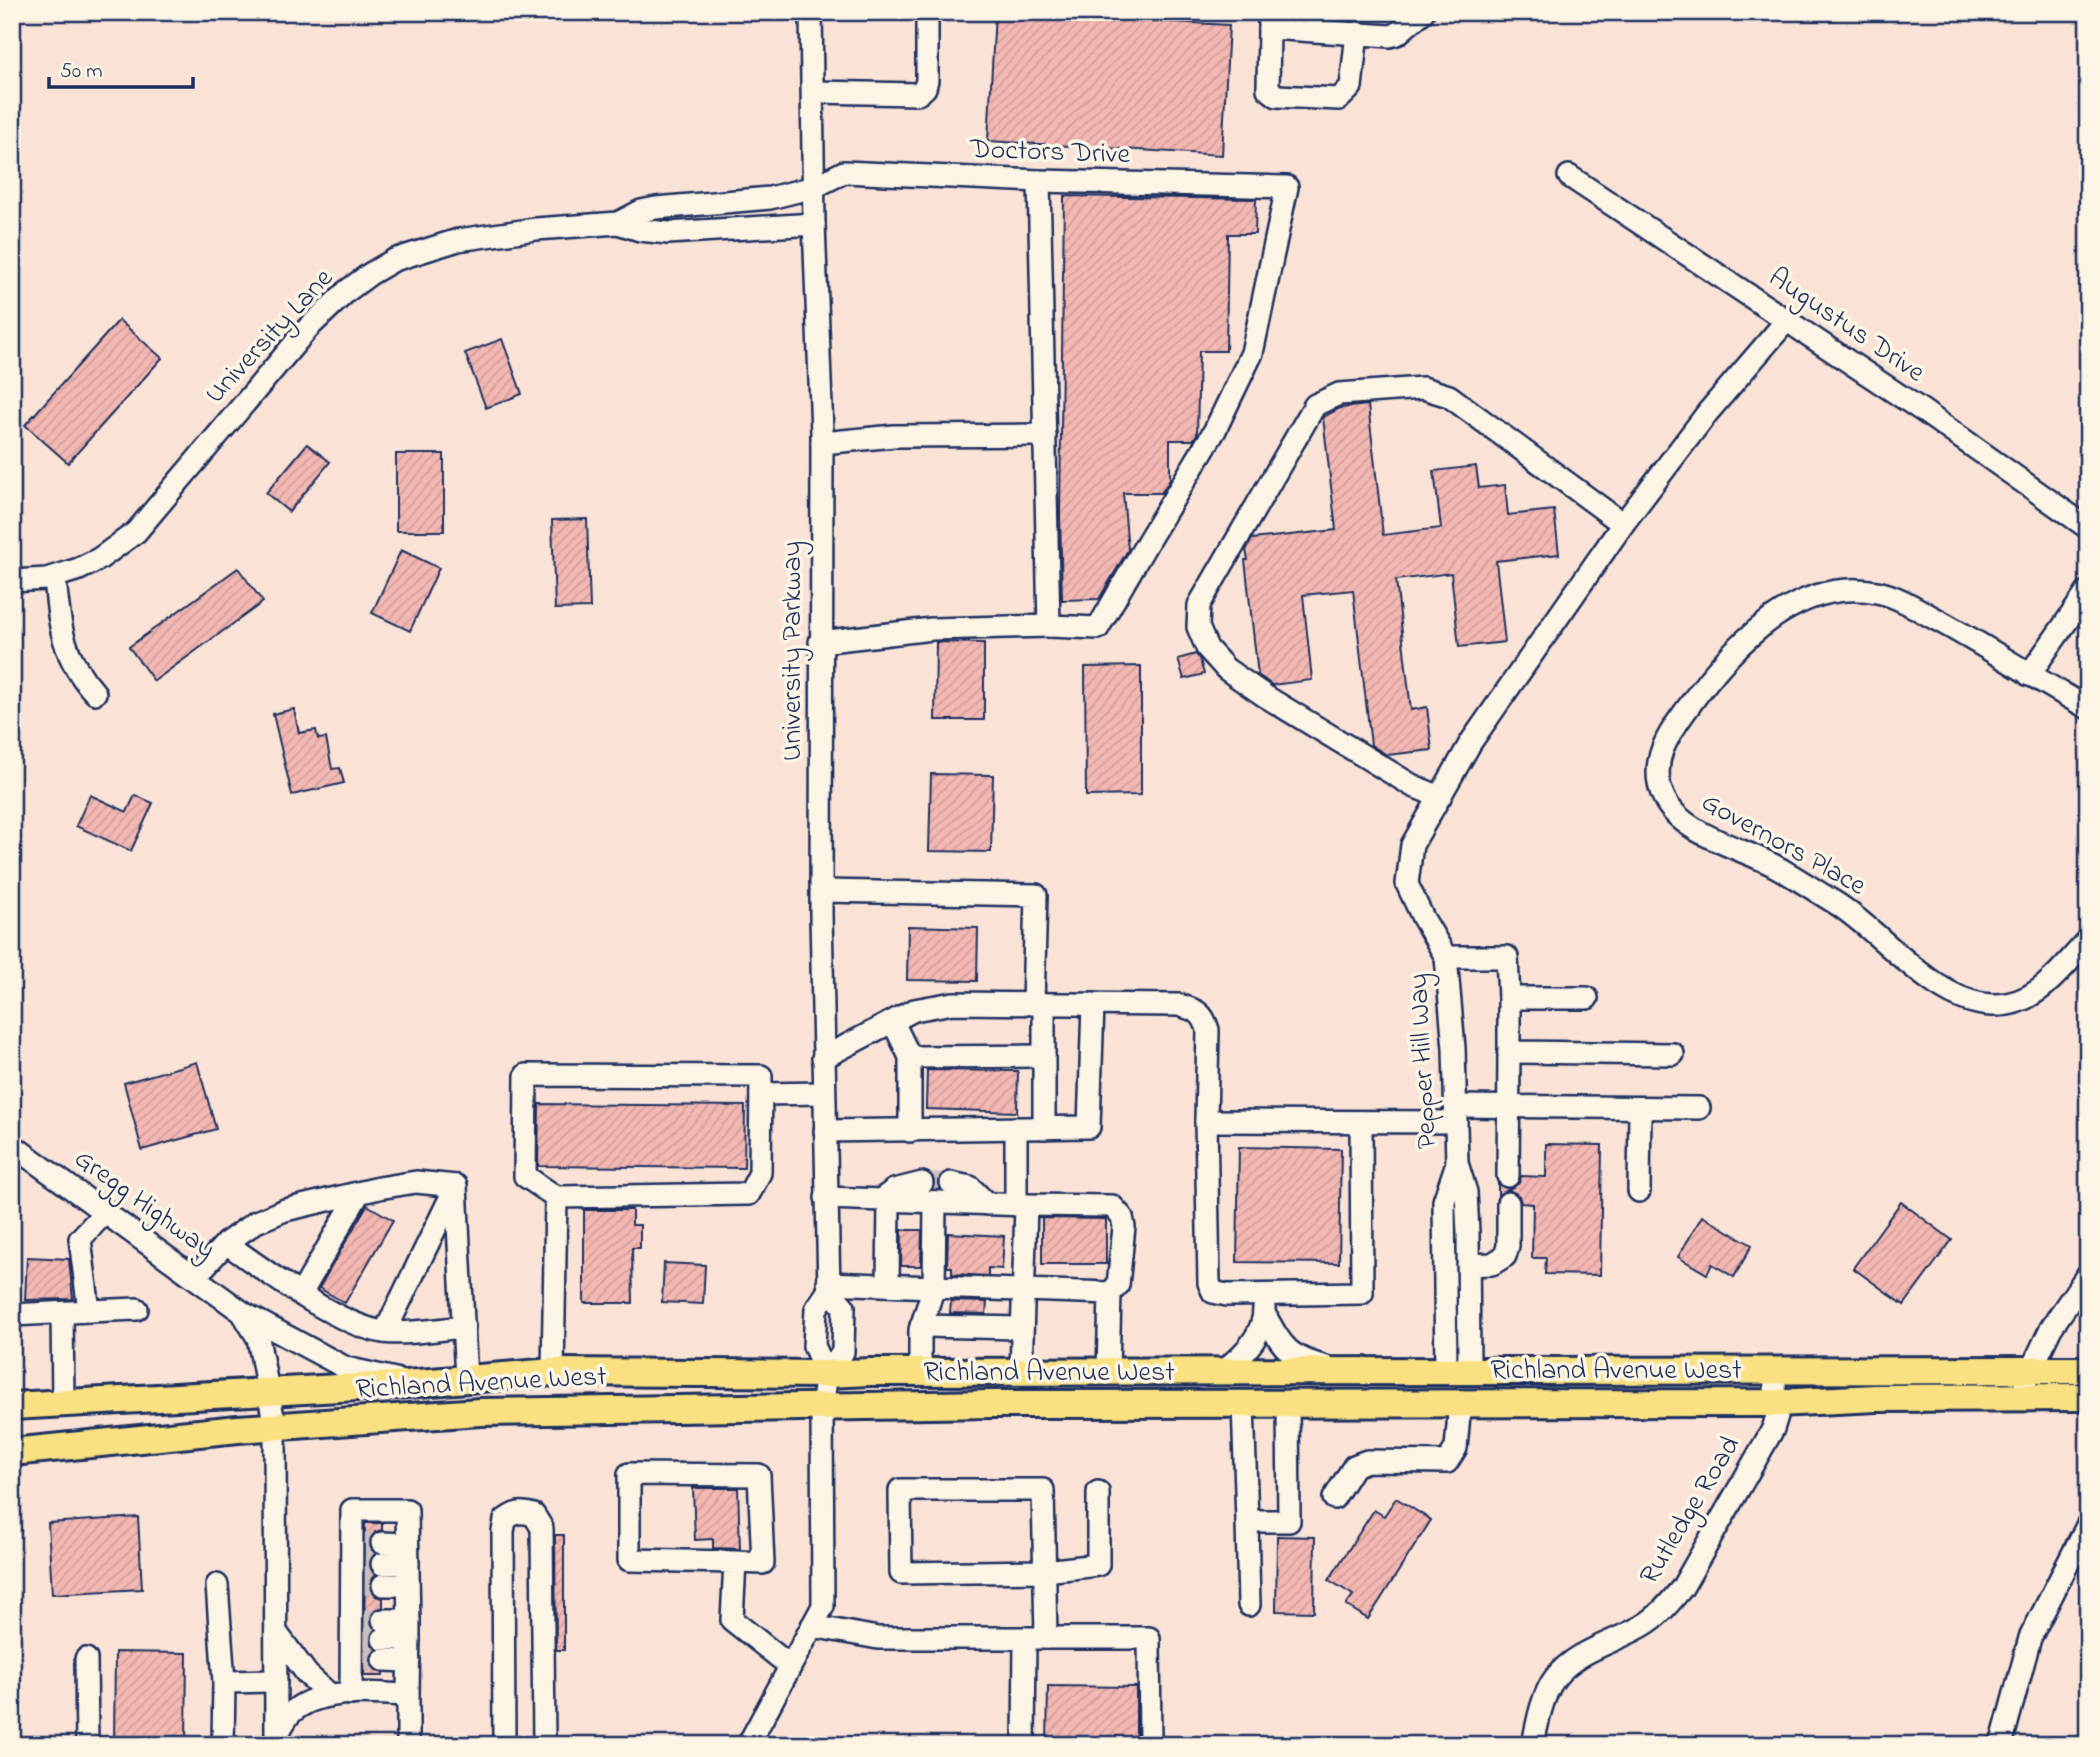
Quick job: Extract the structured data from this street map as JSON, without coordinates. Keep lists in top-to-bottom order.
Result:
{
  "streets": {
    "main road": ["Richland Avenue West"],
    "street": [
      "Doctors Drive",
      "Augustus Drive",
      "University Lane",
      "University Parkway",
      "Governors Place",
      "Pepper Hill Way",
      "Gregg Highway",
      "Rutledge Road"
    ]
  },
  "crossings": [
    ["Doctors Drive", "University Lane"],
    ["Doctors Drive", "University Parkway"],
    ["University Lane", "University Parkway"],
    ["University Parkway", "Richland Avenue West"],
    ["Pepper Hill Way", "Richland Avenue West"],
    ["Gregg Highway", "Richland Avenue West"],
    ["Richland Avenue West", "Rutledge Road"]
  ],
  "scale_bar": "50 m"
}
